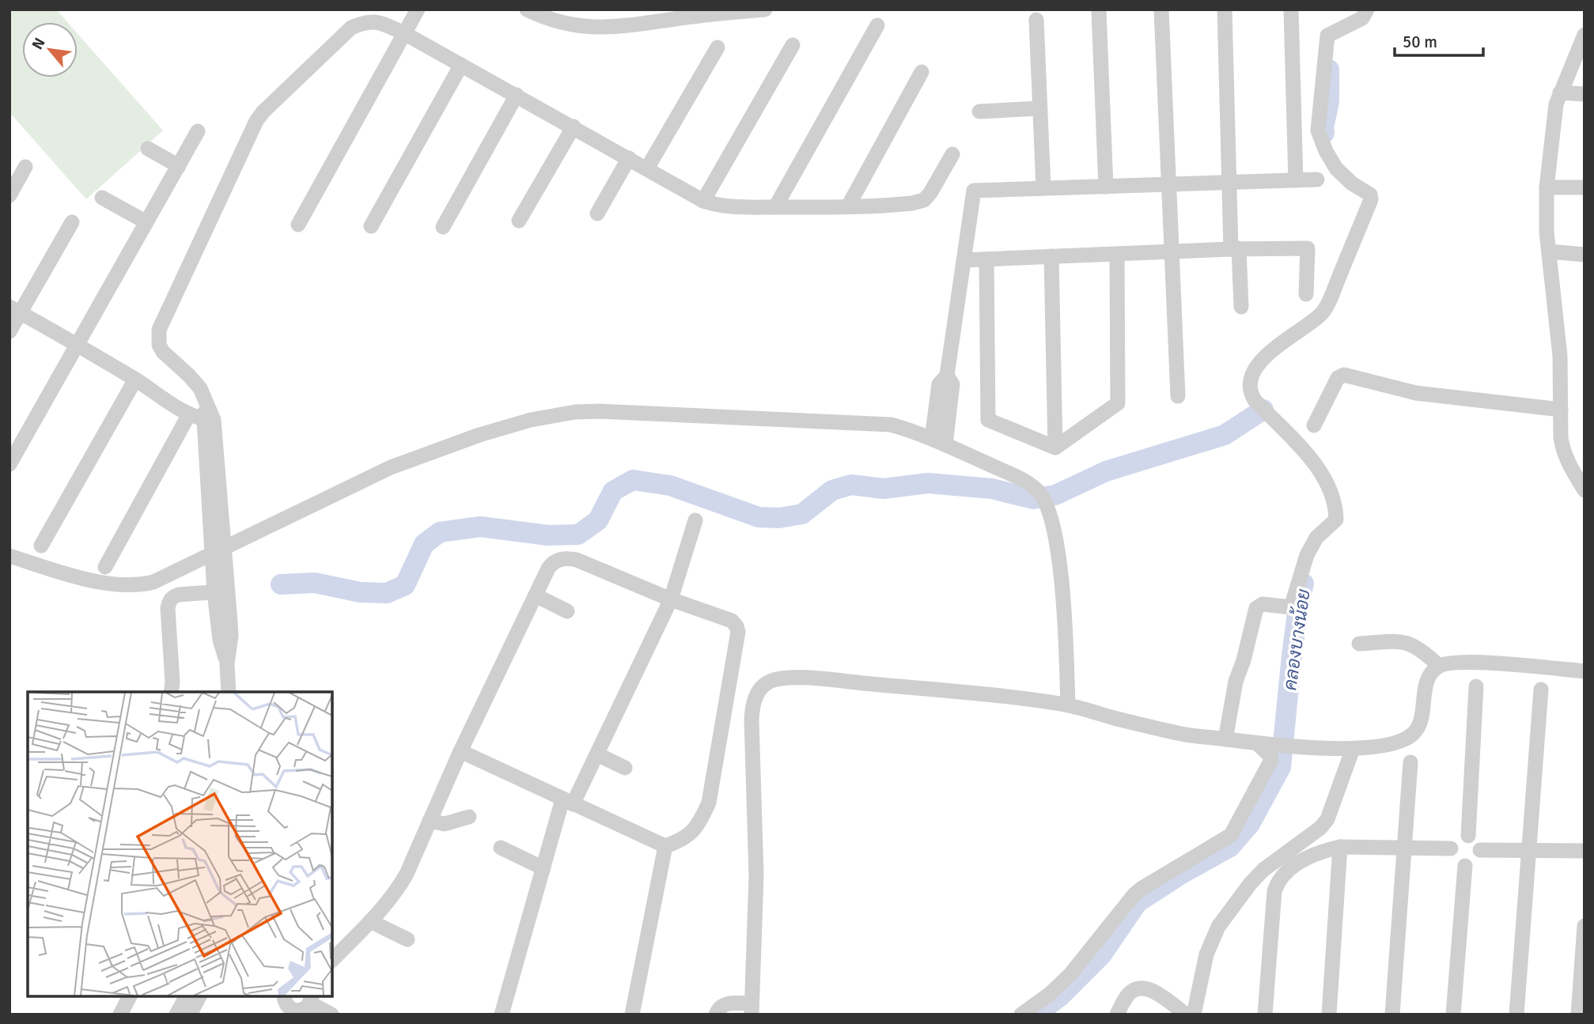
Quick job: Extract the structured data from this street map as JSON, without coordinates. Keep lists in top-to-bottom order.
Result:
{
  "water": ["คลองบางน้อย"],
  "scale_bar": "50 m",
  "north": "top left"
}
